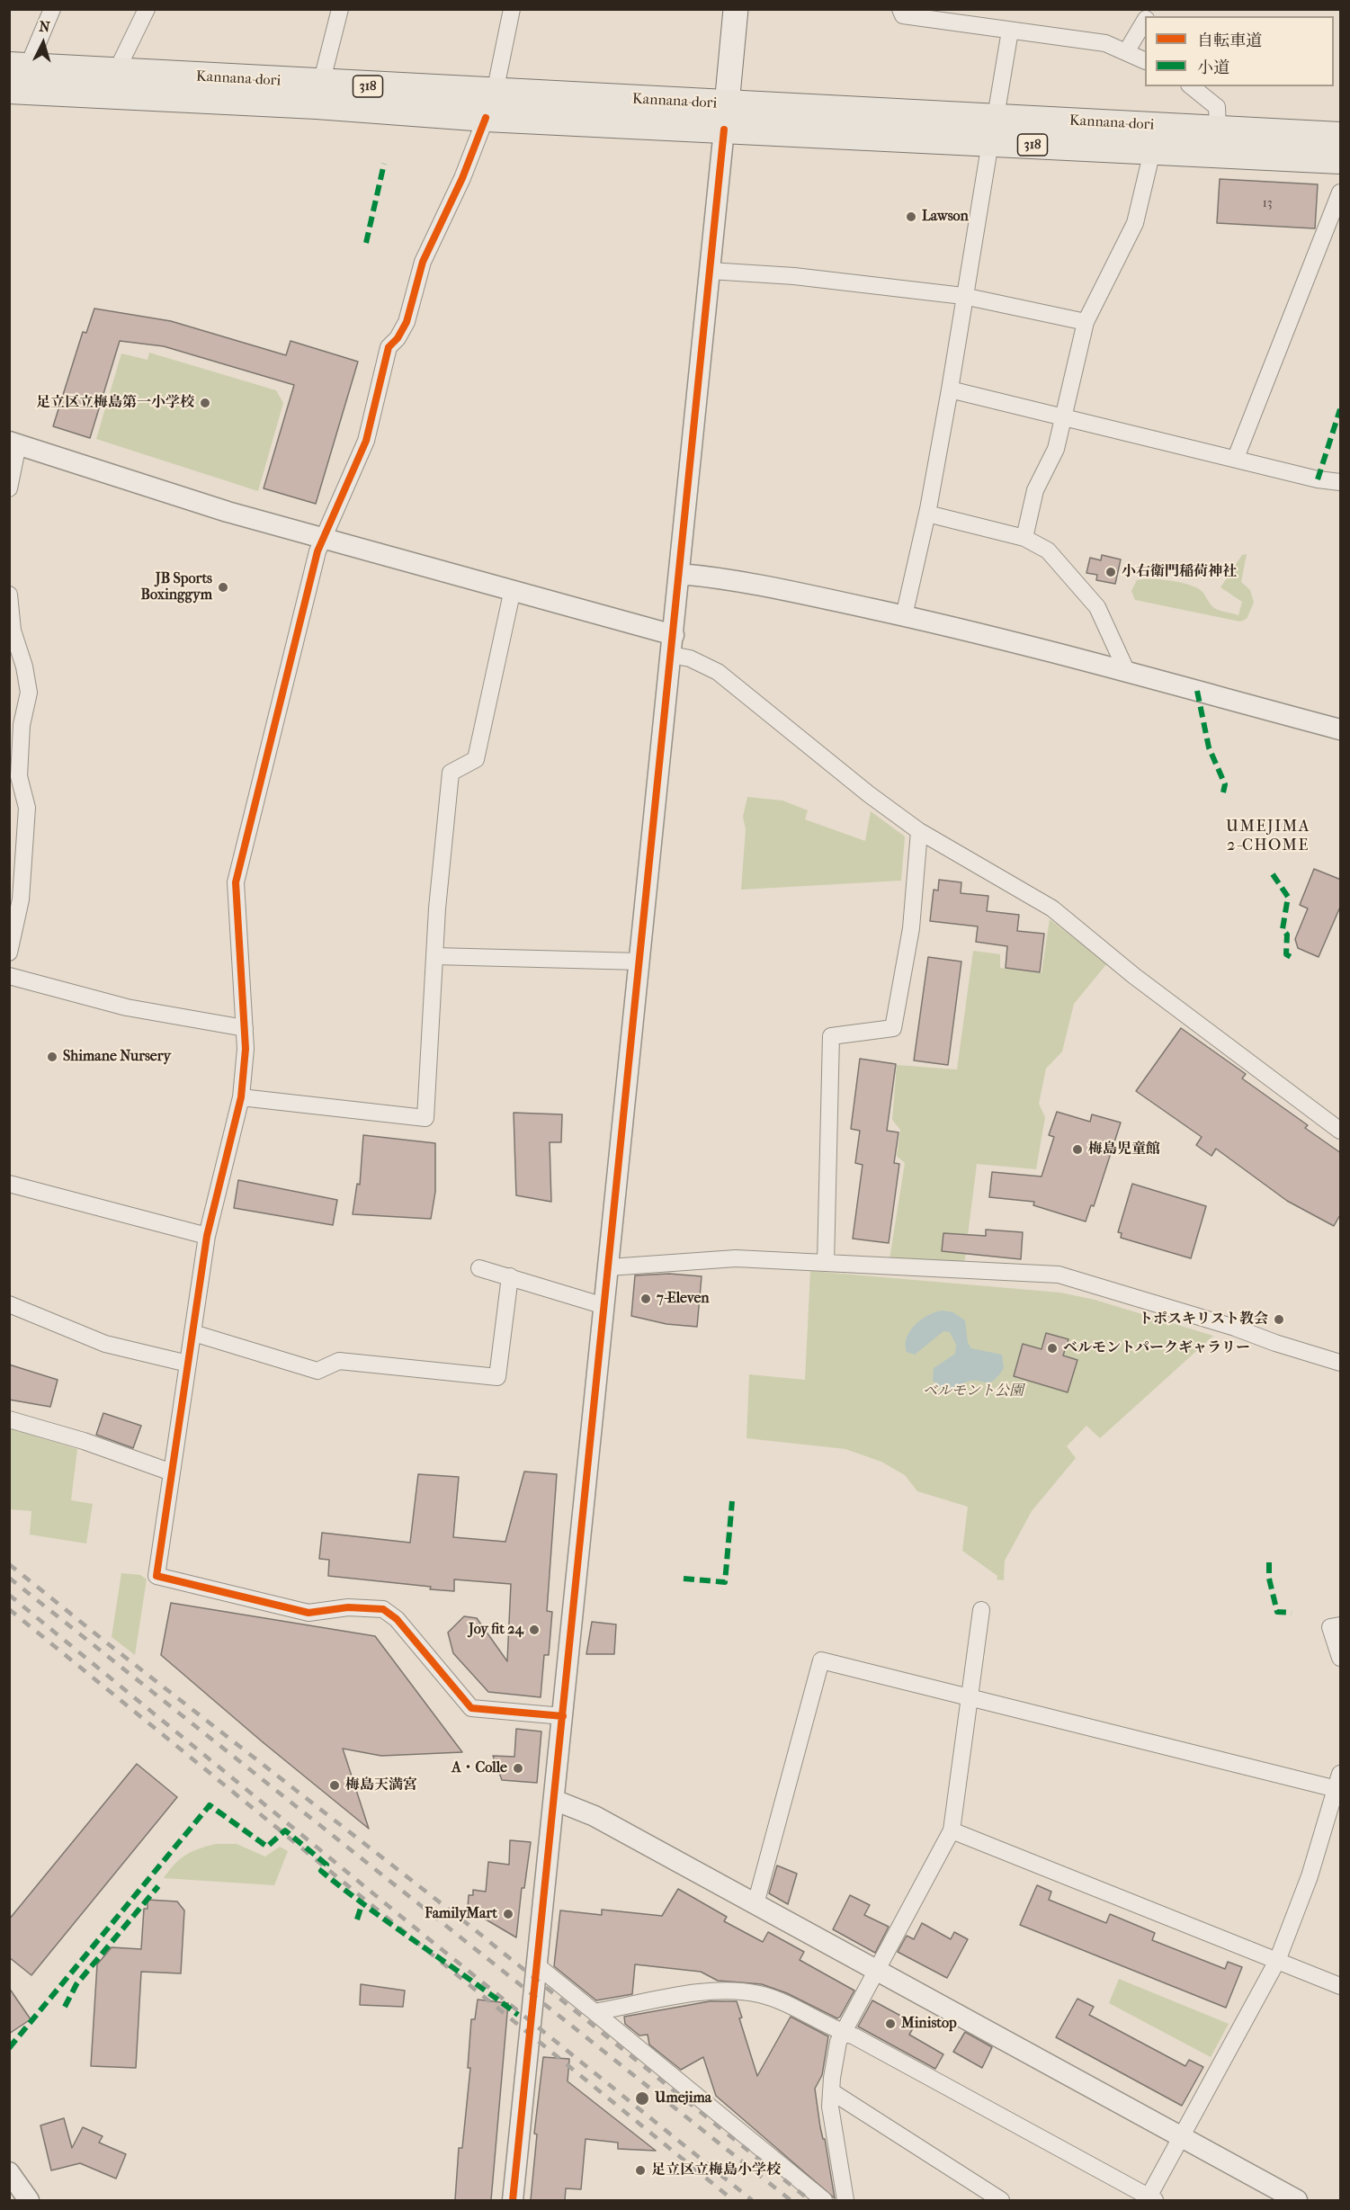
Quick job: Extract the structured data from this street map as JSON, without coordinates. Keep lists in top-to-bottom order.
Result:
{
  "streets": {
    "main road": ["Kannana-dori", "318"]
  },
  "districts": ["UMEJIMA 2-CHOME"],
  "parks": ["ベルモント公園"],
  "places": [
    "Lawson",
    "足立区立梅島第一小学校",
    "小右衛門稲荷神社",
    "JB Sports Boxinggym",
    "Shimane Nursery",
    "梅島児童館",
    "7-Eleven",
    "トポスキリスト教会",
    "ベルモントパークギャラリー",
    "Joy fit 24",
    "A・Colle",
    "梅島天満宮",
    "FamilyMart",
    "Ministop",
    "Umejima",
    "足立区立梅島小学校"
  ],
  "house_numbers": ["13"],
  "legend": ["自転車道", "小道"],
  "north": "top"
}
